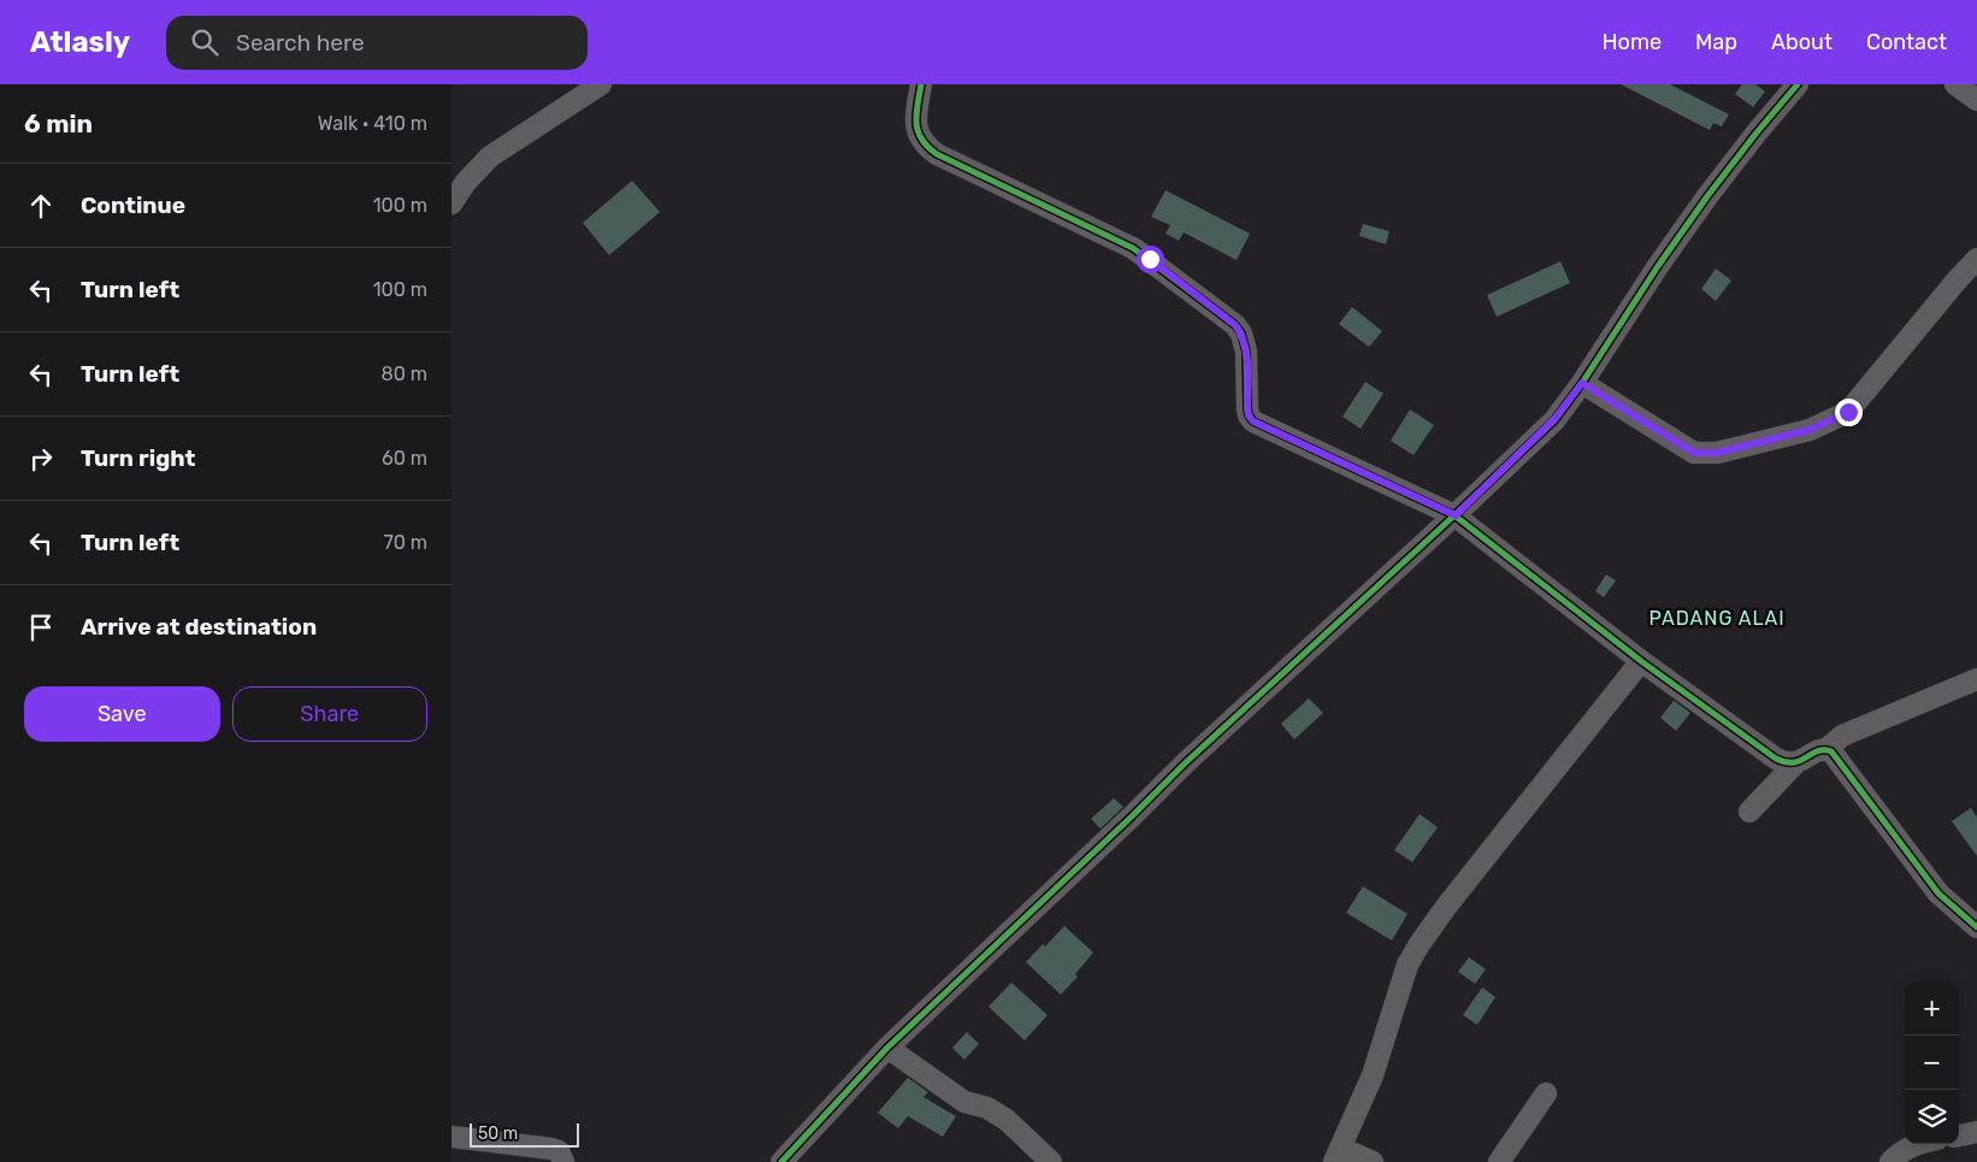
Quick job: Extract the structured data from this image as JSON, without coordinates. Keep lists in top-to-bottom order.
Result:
{
  "districts": ["PADANG ALAI"],
  "scale_bar": "50 m",
  "page": {
    "header": "Atlasly",
    "search": "Search here",
    "nav": [
      "Home",
      "Map",
      "About",
      "Contact"
    ],
    "heading": ["6 min", "Walk · 410 m"],
    "list": [
      ["Continue", "100 m"],
      ["Turn left", "100 m"],
      ["Turn left", "80 m"],
      ["Turn right", "60 m"],
      ["Turn left", "70 m"],
      "Arrive at destination"
    ],
    "buttons": ["Save", "Share"],
    "map_buttons": ["+", "−"],
    "scale": "50 m"
  }
}
